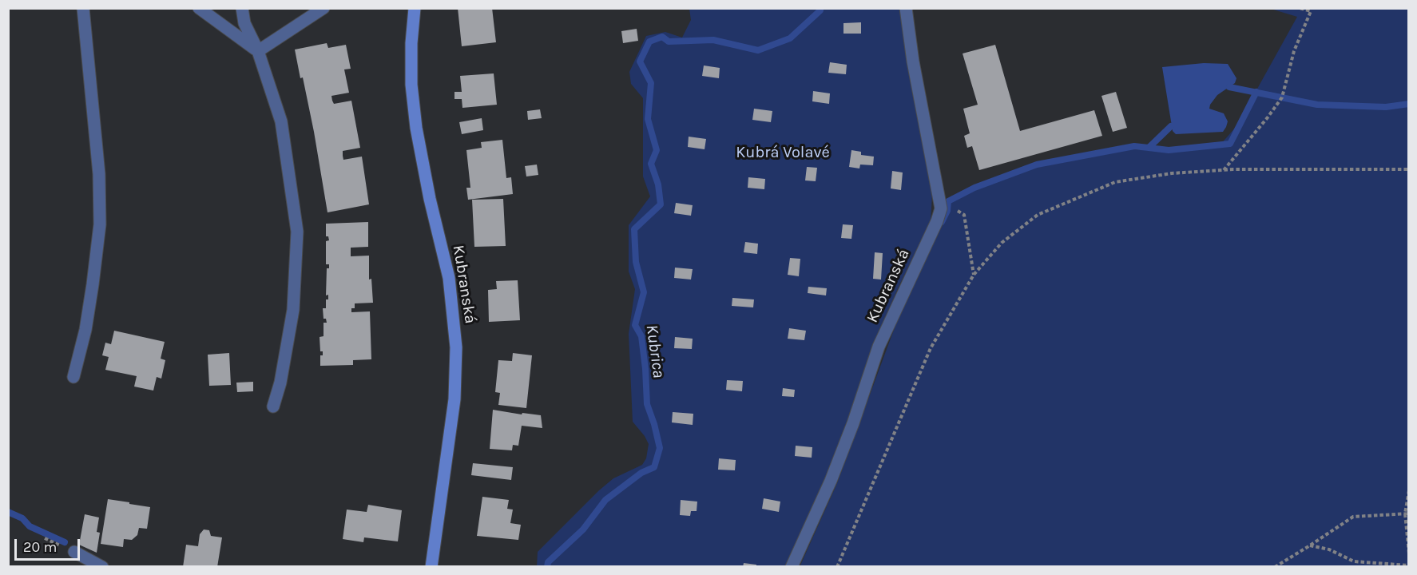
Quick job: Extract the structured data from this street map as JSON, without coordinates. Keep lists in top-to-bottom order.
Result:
{
  "streets": {
    "street": ["Kubranská"]
  },
  "water": ["Kubrica"],
  "parks": ["Kubrá Volavé"],
  "scale_bar": "20 m"
}
